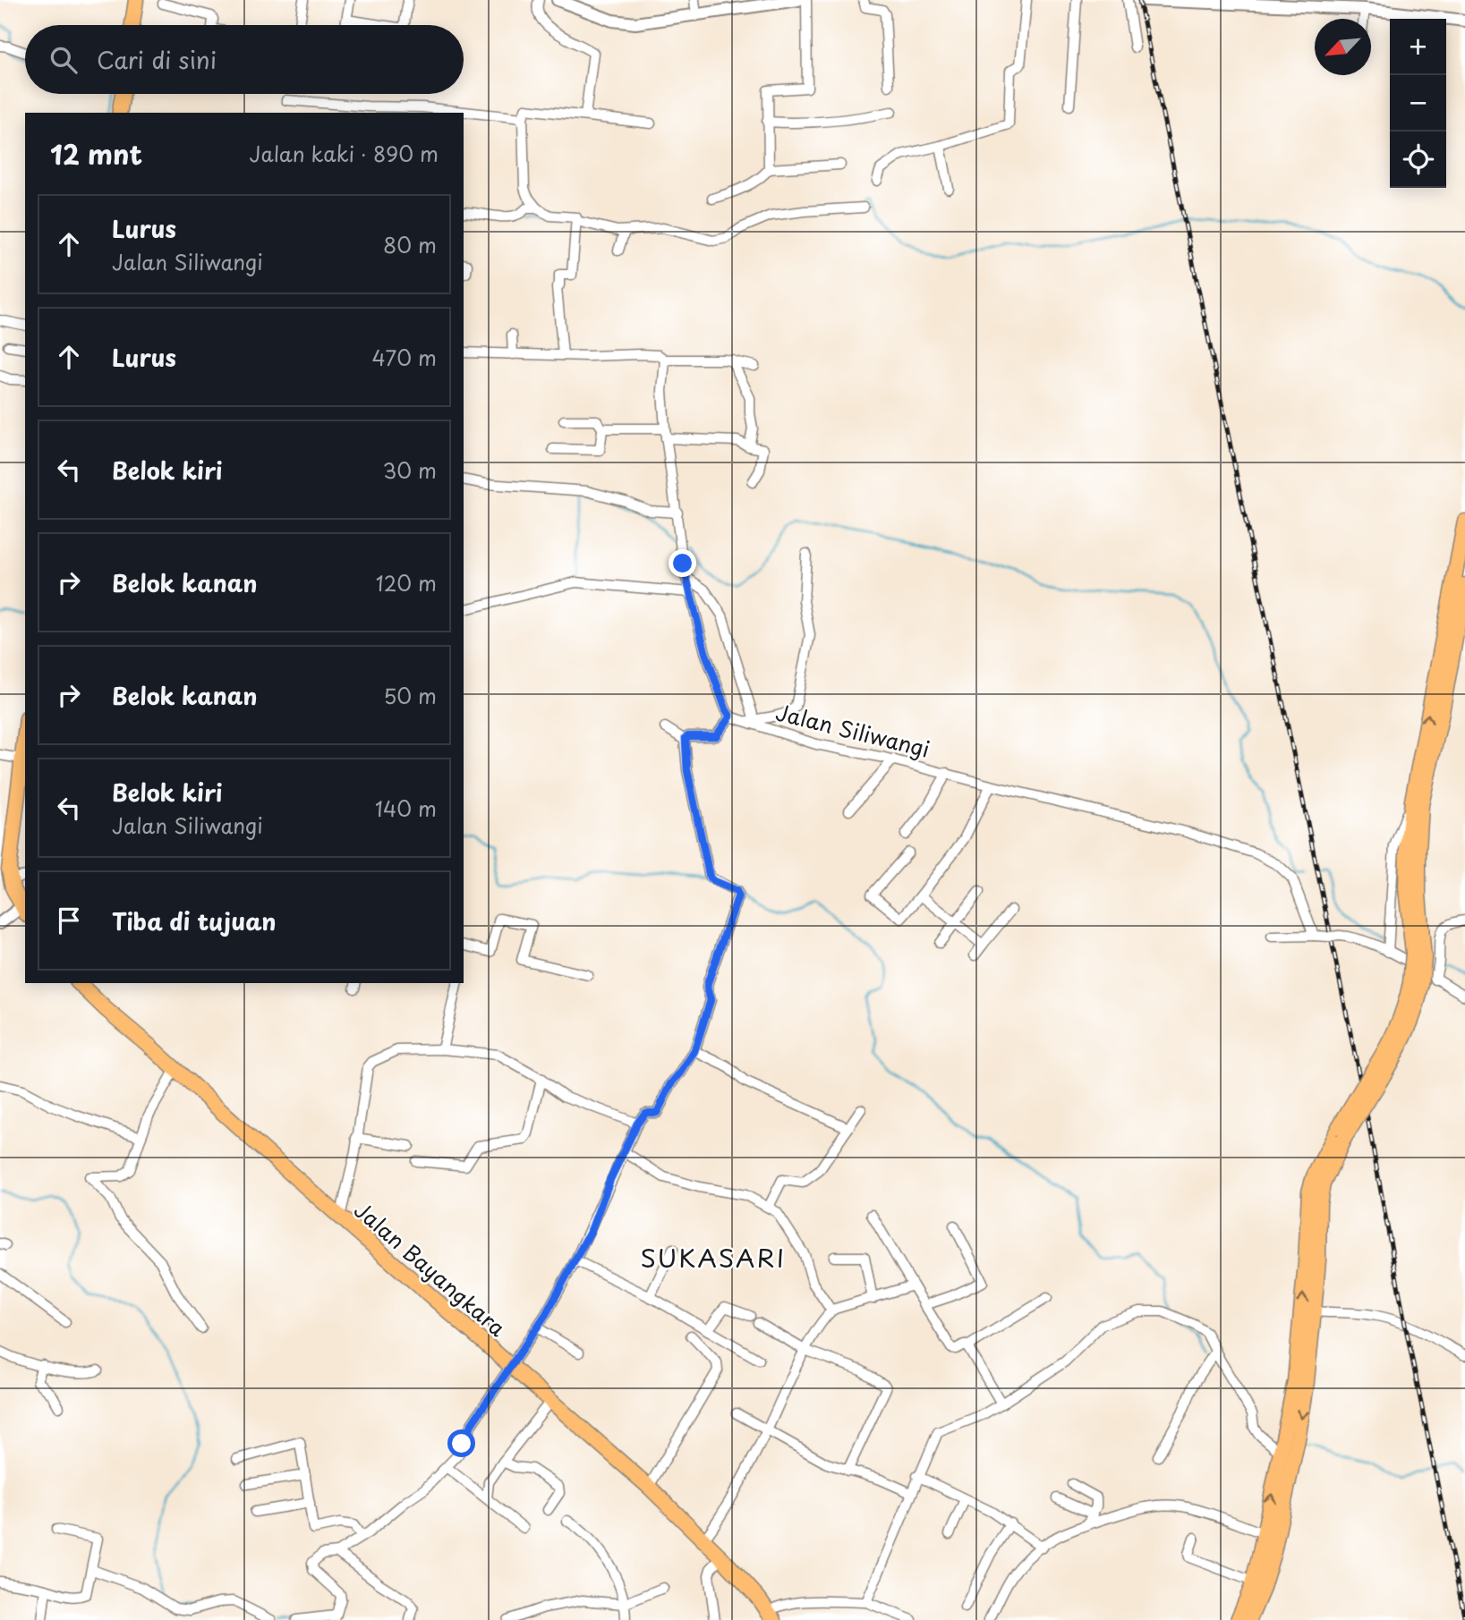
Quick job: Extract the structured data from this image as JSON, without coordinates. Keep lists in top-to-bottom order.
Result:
{
  "streets": {
    "main road": ["Jalan Bayangkara"],
    "street": ["Jalan Siliwangi"]
  },
  "districts": ["SUKASARI"],
  "north": "bottom left",
  "page": {
    "map_buttons": ["+", "−"],
    "search": "Cari di sini",
    "heading": ["12 mnt", "Jalan kaki · 890 m"],
    "list": [
      ["Lurus", "Jalan Siliwangi", "80 m"],
      ["Lurus", "470 m"],
      ["Belok kiri", "30 m"],
      ["Belok kanan", "120 m"],
      ["Belok kanan", "50 m"],
      ["Belok kiri", "Jalan Siliwangi", "140 m"],
      "Tiba di tujuan"
    ]
  }
}
